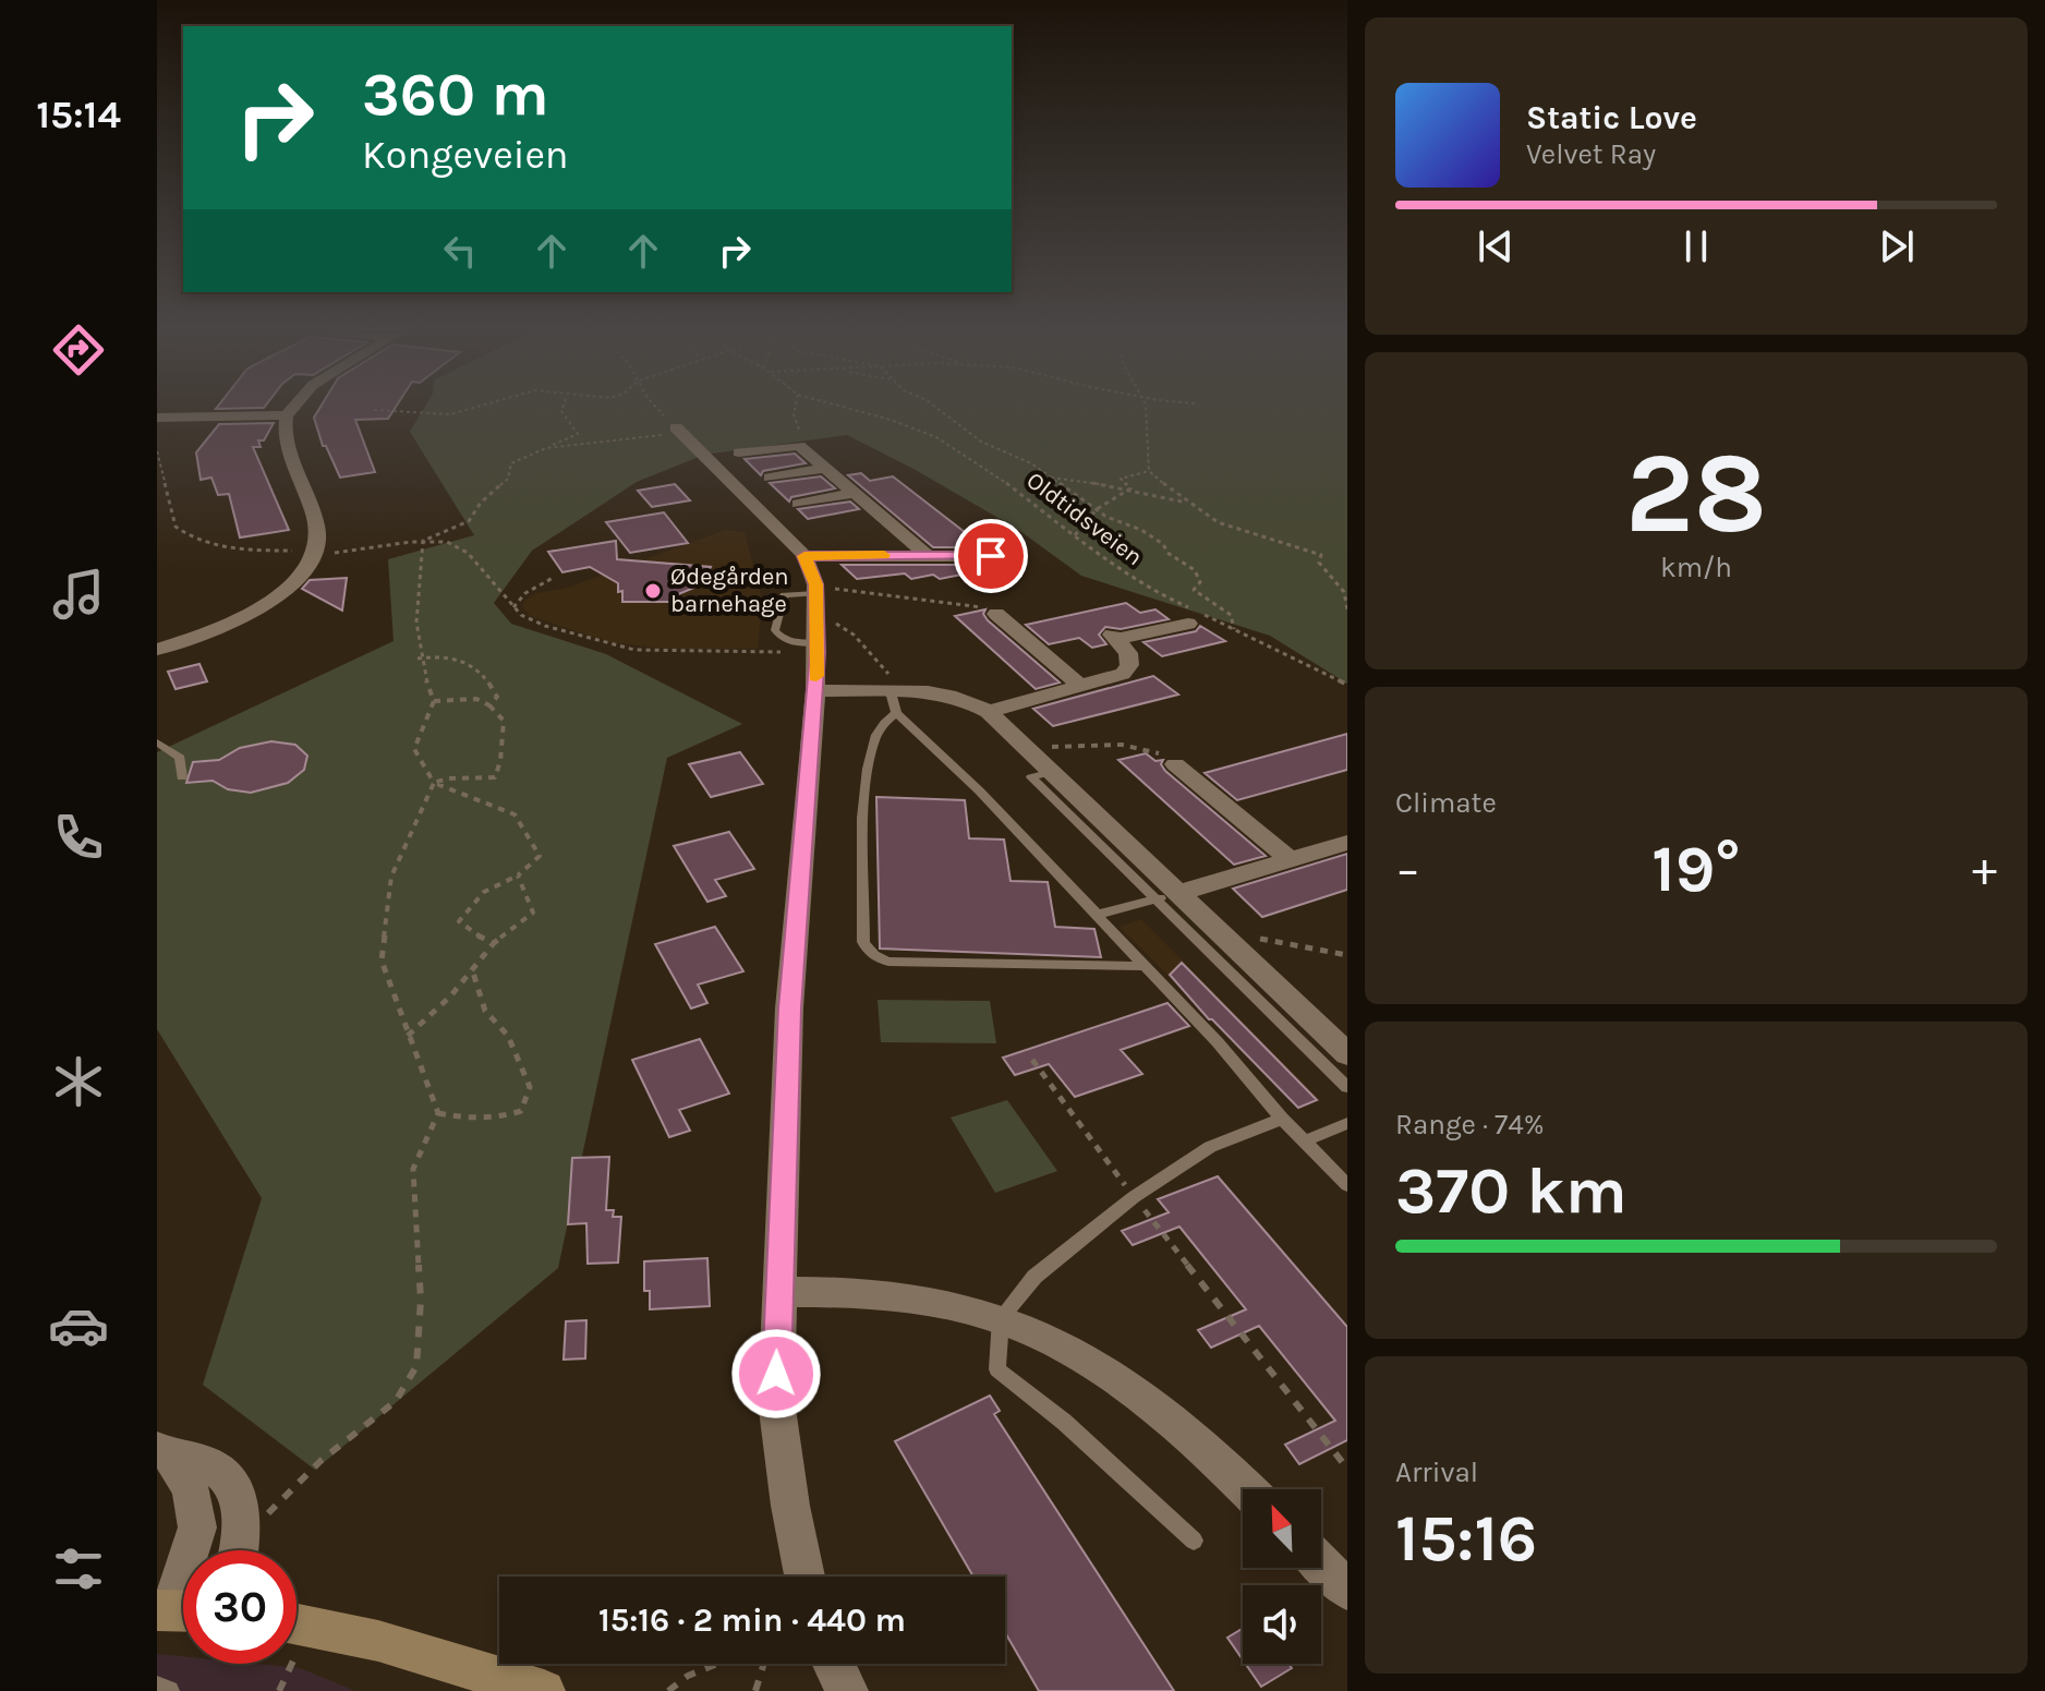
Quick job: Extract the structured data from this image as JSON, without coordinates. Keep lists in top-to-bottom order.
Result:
{
  "streets": {
    "path": ["Oldtidsveien"]
  },
  "places": ["Ødegården barnehage"],
  "north": "top left",
  "page": {
    "tabs": "15:14",
    "turn": ["360 m", "Kongeveien"],
    "song": ["Static Love", "Velvet Ray"],
    "tile": [
      ["28", "km/h"],
      "Climate",
      ["Range · 74%", "370 km"],
      ["Arrival", "15:16"]
    ],
    "heat": ["−", "19°", "+"],
    "limit": "30",
    "trip": "15:16 · 2 min · 440 m"
  }
}
